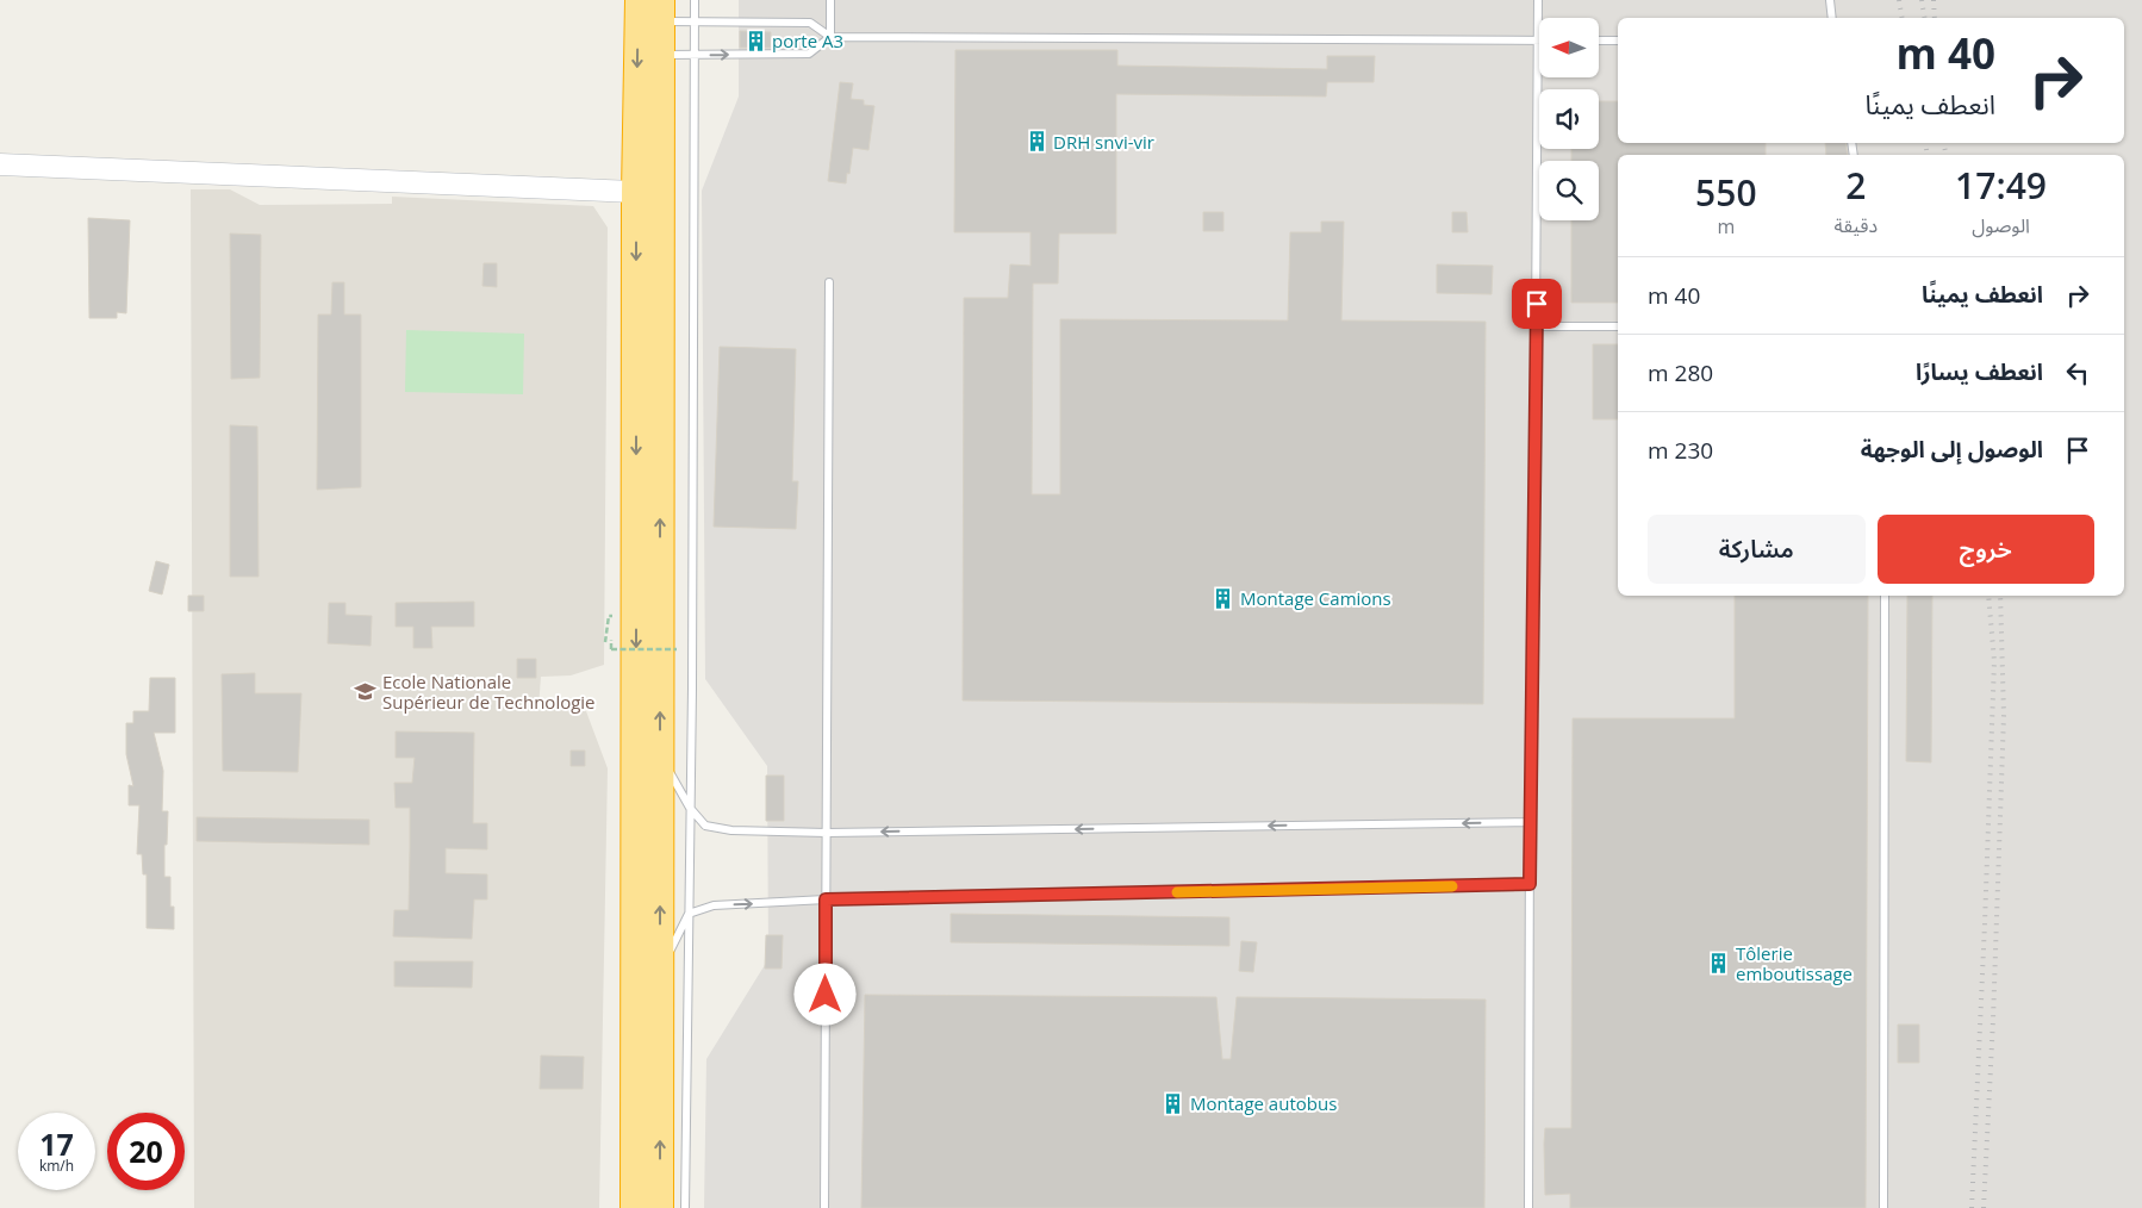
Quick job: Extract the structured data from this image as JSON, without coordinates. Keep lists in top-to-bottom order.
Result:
{
  "places": {
    "building": [
      "porte A3",
      "DRH snvi-vir",
      "Montage Camions",
      "Tôlerie emboutissage",
      "Montage autobus"
    ],
    "school or university": ["Ecole Nationale Supérieur de Technologie"]
  },
  "north": "left",
  "page": {
    "turn": ["40 m", "انعطف يمينًا"],
    "eta": [
      "17:49",
      "الوصول",
      "2",
      "دقيقة",
      "550",
      "m"
    ],
    "list": [
      {
        "name": "انعطف يمينًا",
        "value": "40 m"
      },
      {
        "name": "انعطف يسارًا",
        "value": "280 m"
      },
      {
        "name": "الوصول إلى الوجهة",
        "value": "230 m"
      }
    ],
    "buttons": ["خروج", "مشاركة"],
    "speed": "17 km/h",
    "limit": "20"
  }
}
